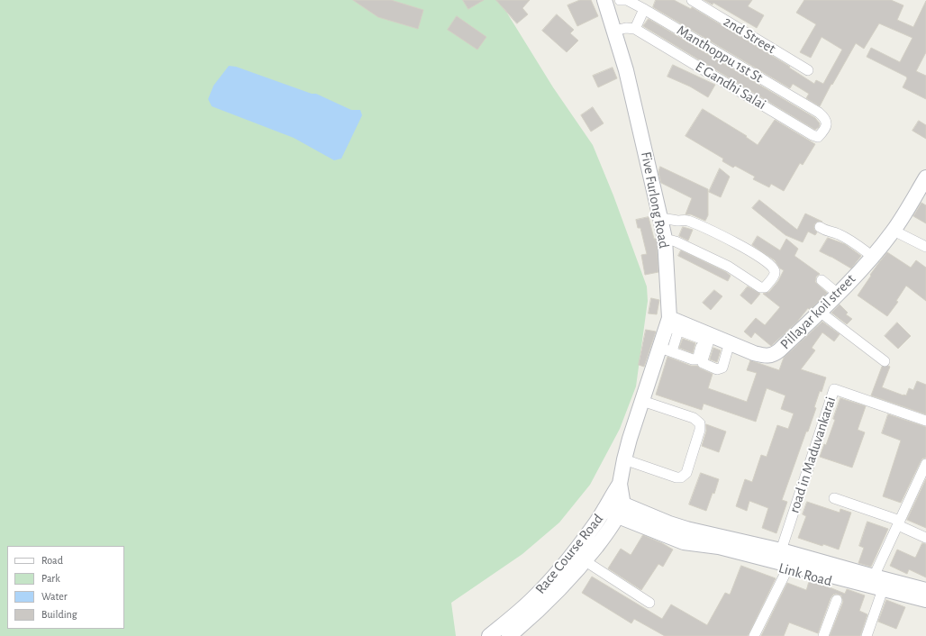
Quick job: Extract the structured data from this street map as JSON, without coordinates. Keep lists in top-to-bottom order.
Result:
{
  "streets": {
    "street": [
      "2nd Street",
      "Manthoppu 1st St",
      "E Gandhi Salai",
      "Five Furlong Road",
      "Pillayar koil street",
      "road in Maduvankarai",
      "Race Course Road",
      "Link Road"
    ]
  },
  "crossings": [
    ["Manthoppu 1st St", "E Gandhi Salai"],
    ["Five Furlong Road", "Pillayar koil street"],
    ["Five Furlong Road", "Race Course Road"],
    ["road in Maduvankarai", "Link Road"]
  ],
  "legend": [
    "Road",
    "Park",
    "Water",
    "Building"
  ]
}
